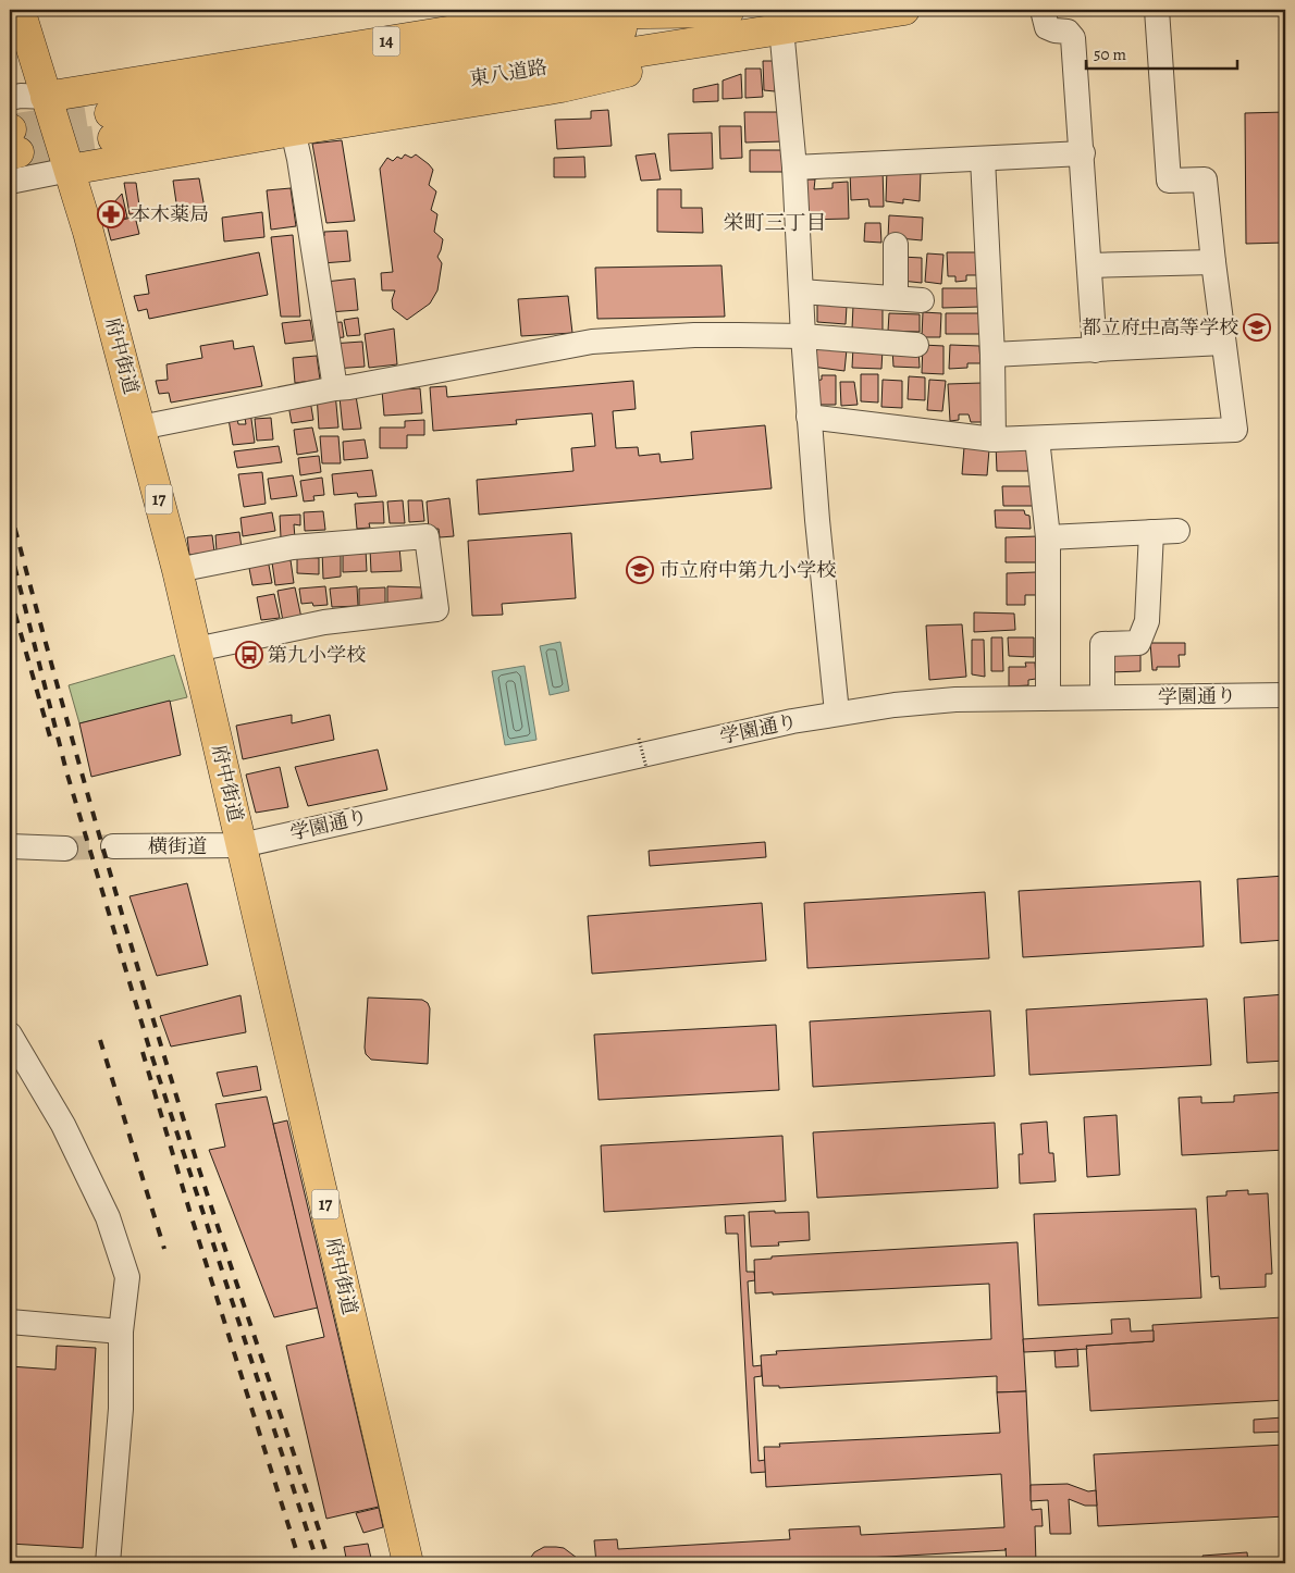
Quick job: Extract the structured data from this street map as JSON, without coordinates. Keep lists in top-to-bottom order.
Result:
{
  "streets": {
    "main road": [
      "14",
      "東八道路",
      "府中街道",
      "17"
    ],
    "street": ["学園通り", "横街道"]
  },
  "crossings": [
    ["14", "東八道路"],
    ["14", "府中街道"],
    ["府中街道", "学園通り"],
    ["府中街道", "横街道"],
    ["学園通り", "横街道"]
  ],
  "districts": ["栄町三丁目"],
  "places": {
    "pharmacy": ["本木薬局"],
    "school or university": ["都立府中高等学校", "市立府中第九小学校"],
    "bus stop": ["第九小学校"]
  },
  "scale_bar": "50 m"
}
